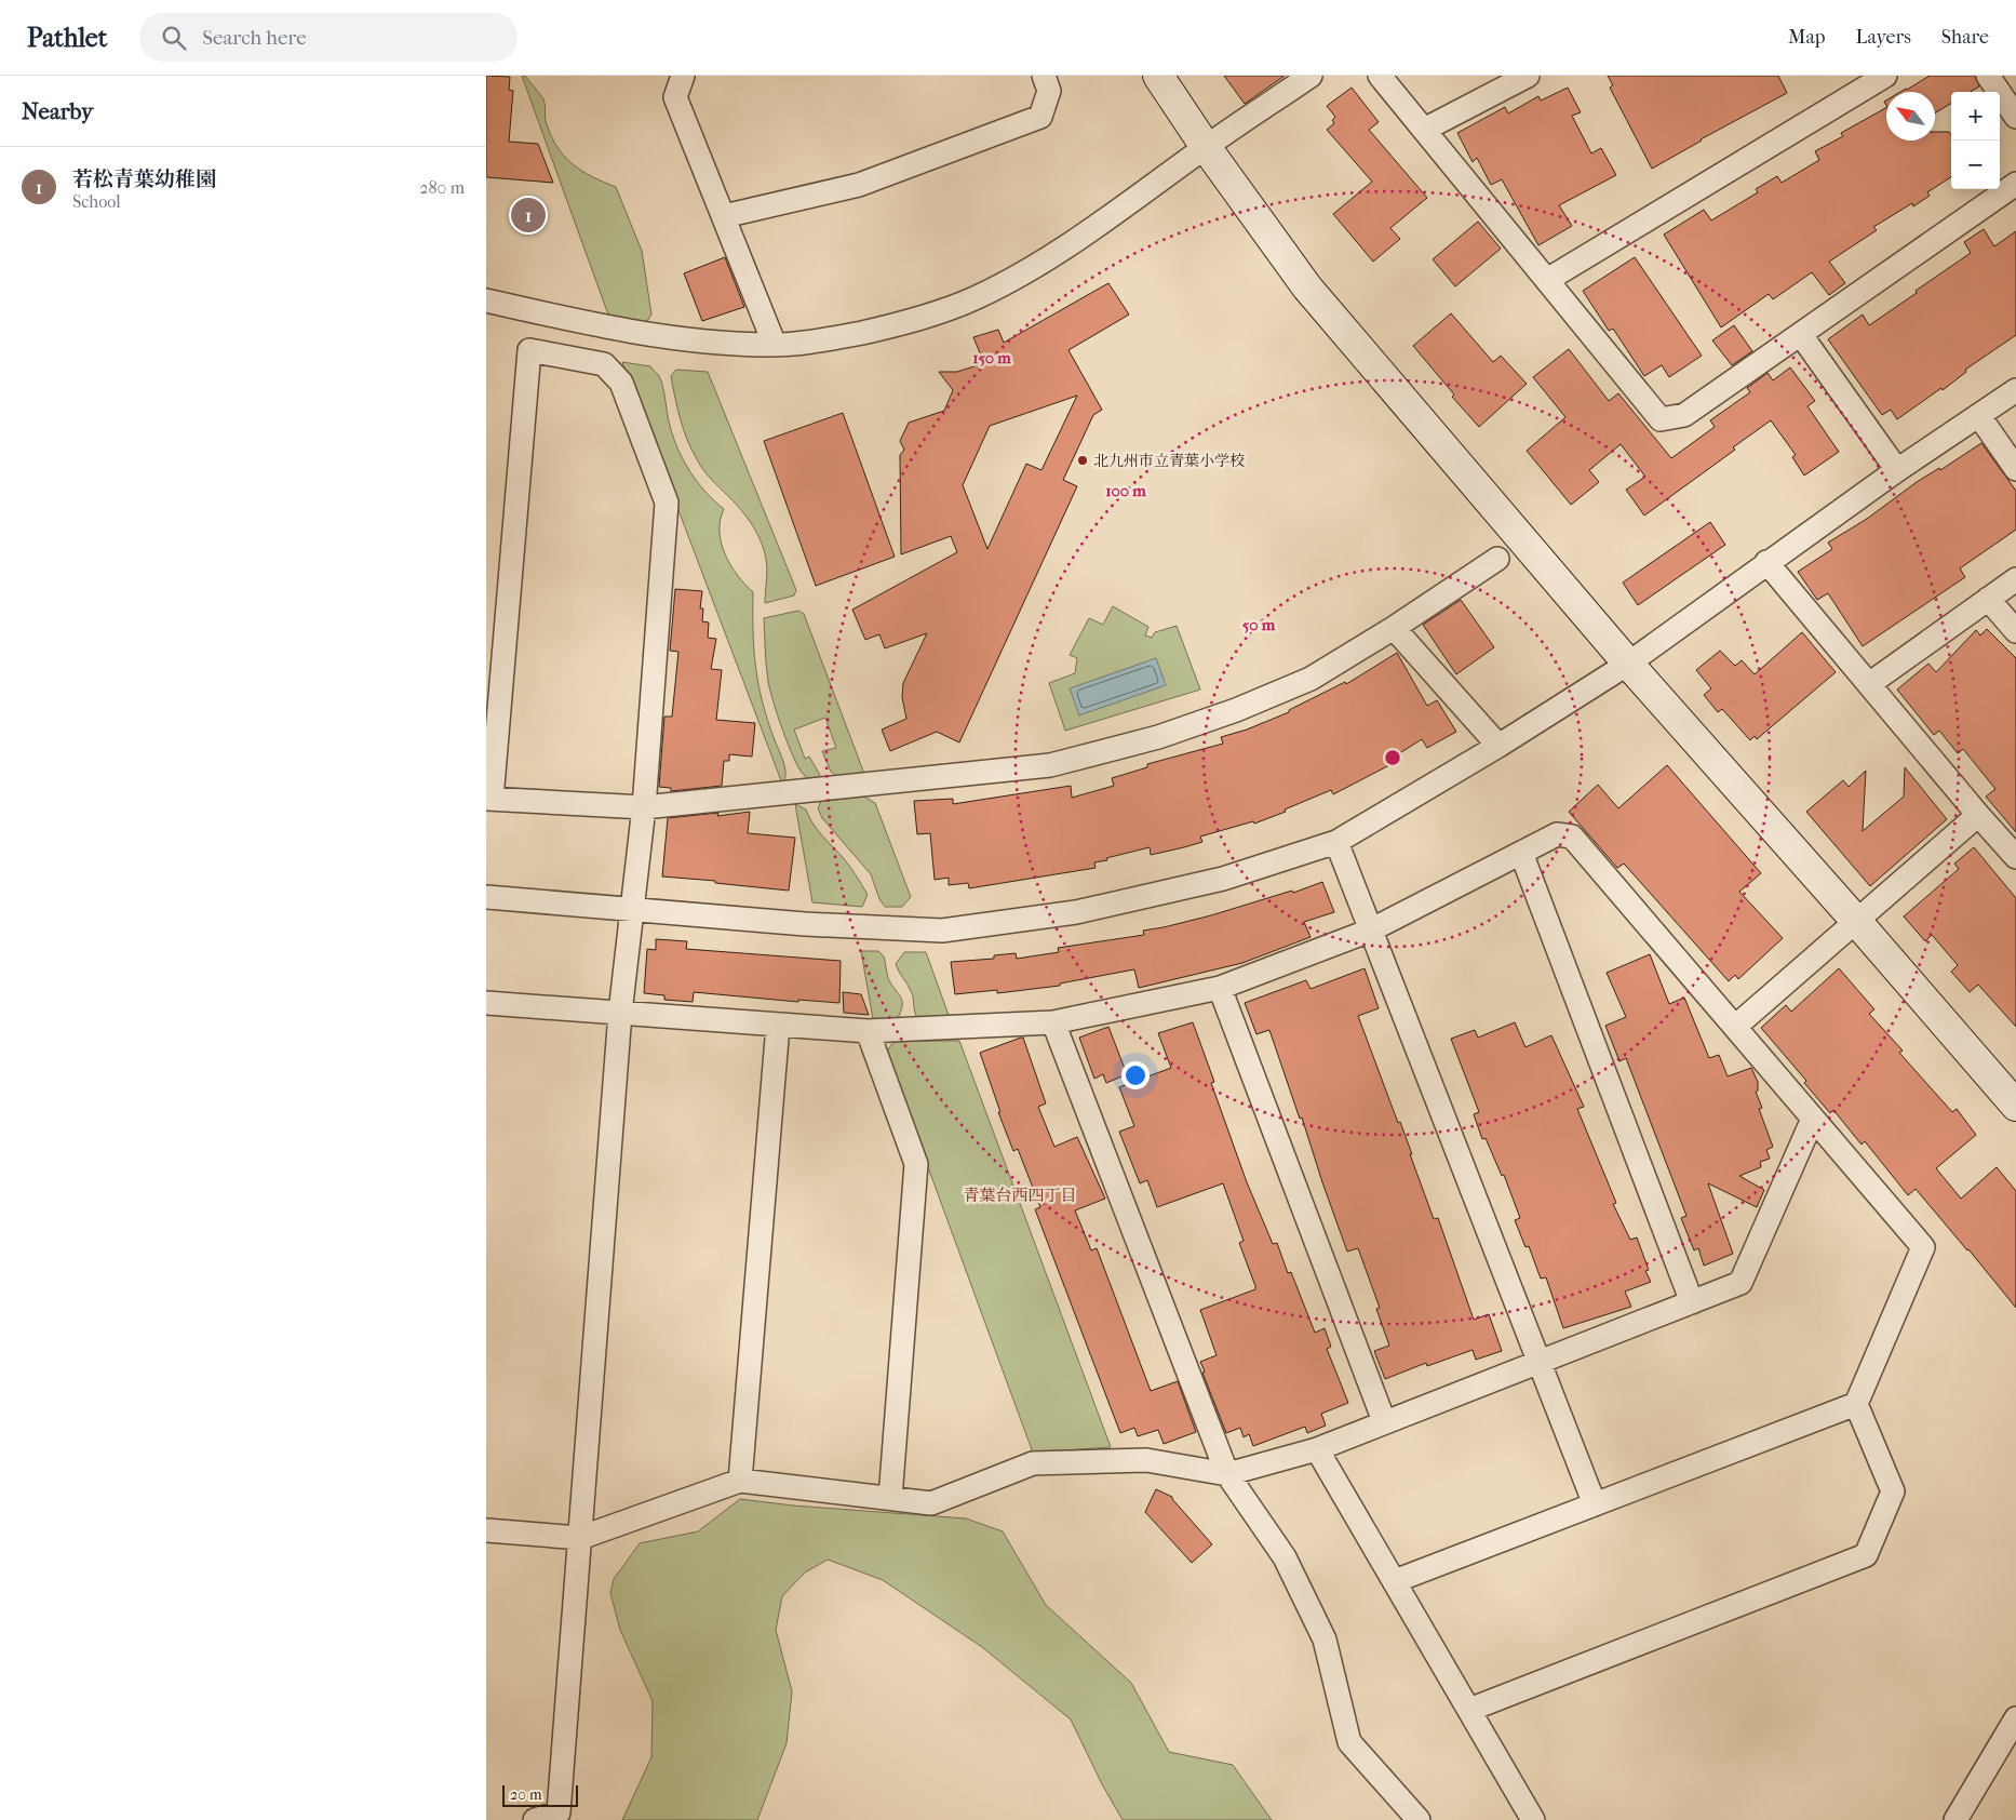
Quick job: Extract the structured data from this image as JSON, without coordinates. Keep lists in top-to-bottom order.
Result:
{
  "districts": ["青葉台西四丁目"],
  "places": ["北九州市立青葉小学校"],
  "scale_bar": "20 m",
  "north": "top left",
  "page": {
    "header": "Pathlet",
    "search": "Search here",
    "nav": ["Map", "Layers", "Share"],
    "heading": "Nearby",
    "map_buttons": ["+", "−"],
    "list": [
      {
        "mark": "1",
        "name": "若松青葉幼稚園",
        "note": "School",
        "value": "280 m"
      }
    ],
    "pins": "1",
    "scale": "20 m"
  },
  "rings": ["150 m", "100 m", "50 m"]
}
